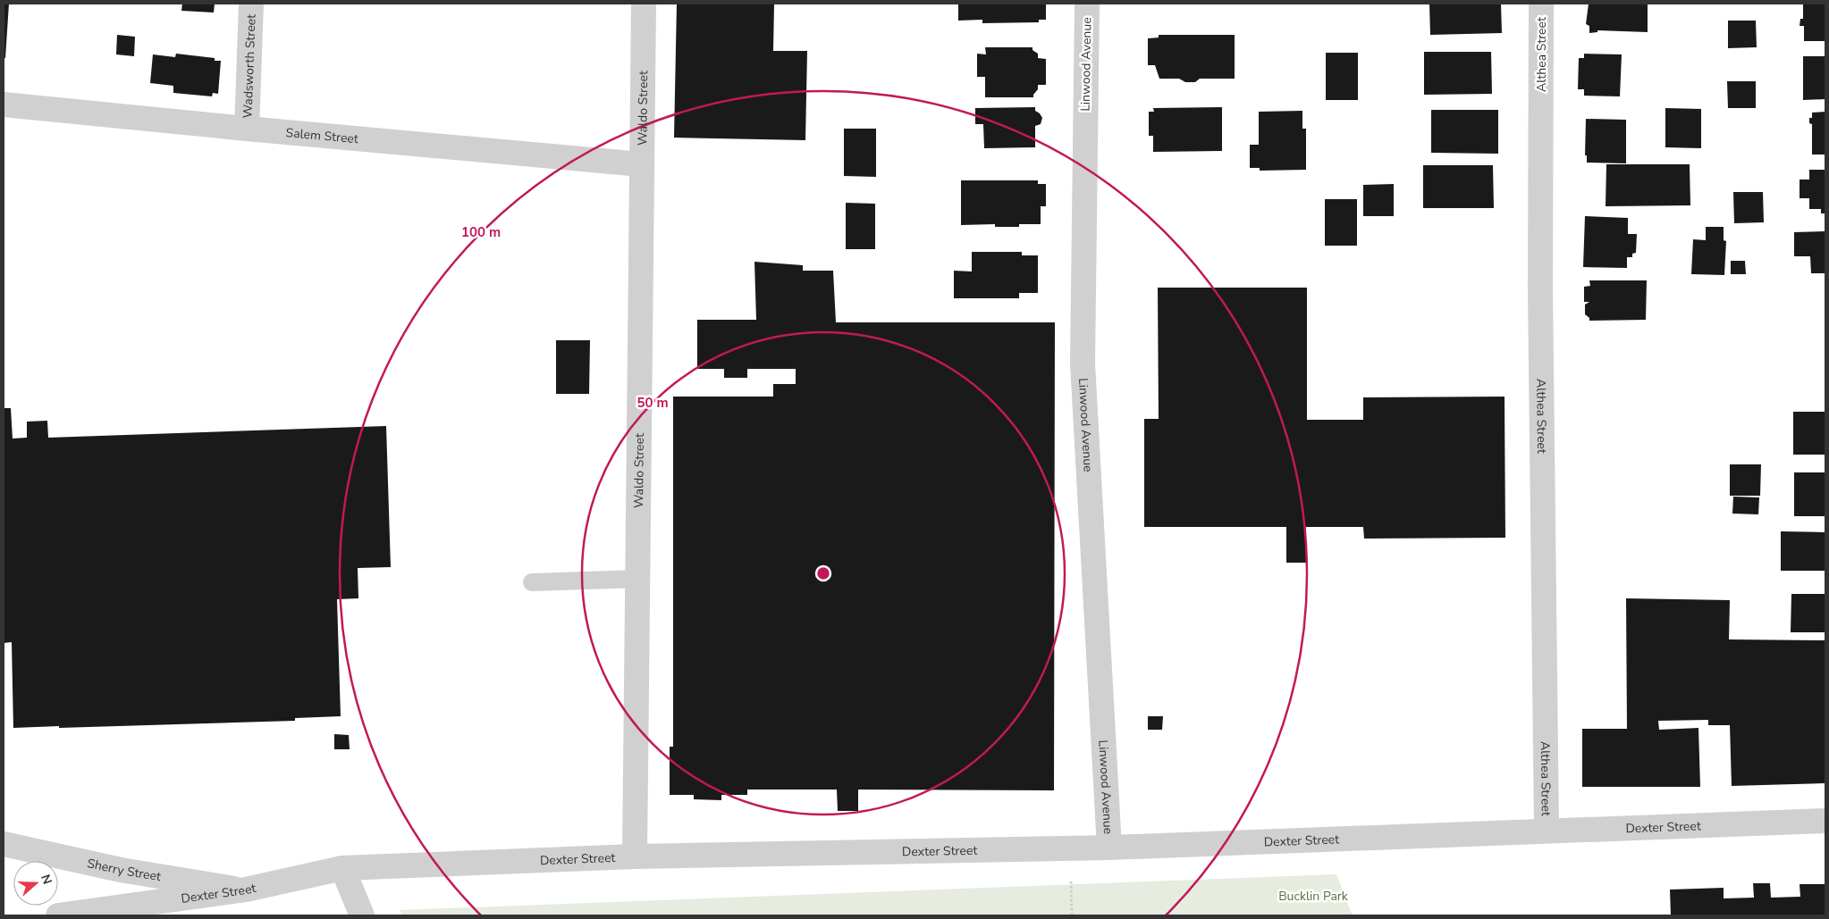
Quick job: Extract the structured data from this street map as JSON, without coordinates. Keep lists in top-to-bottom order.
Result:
{
  "streets": {
    "street": [
      "Althea Street",
      "Linwood Avenue",
      "Wadsworth Street",
      "Waldo Street",
      "Salem Street",
      "Dexter Street",
      "Sherry Street"
    ]
  },
  "crossings": [
    ["Althea Street", "Dexter Street"],
    ["Linwood Avenue", "Dexter Street"],
    ["Wadsworth Street", "Salem Street"],
    ["Waldo Street", "Salem Street"],
    ["Waldo Street", "Dexter Street"],
    ["Dexter Street", "Sherry Street"]
  ],
  "parks": ["Bucklin Park"],
  "north": "right",
  "rings": ["100 m", "50 m"]
}
